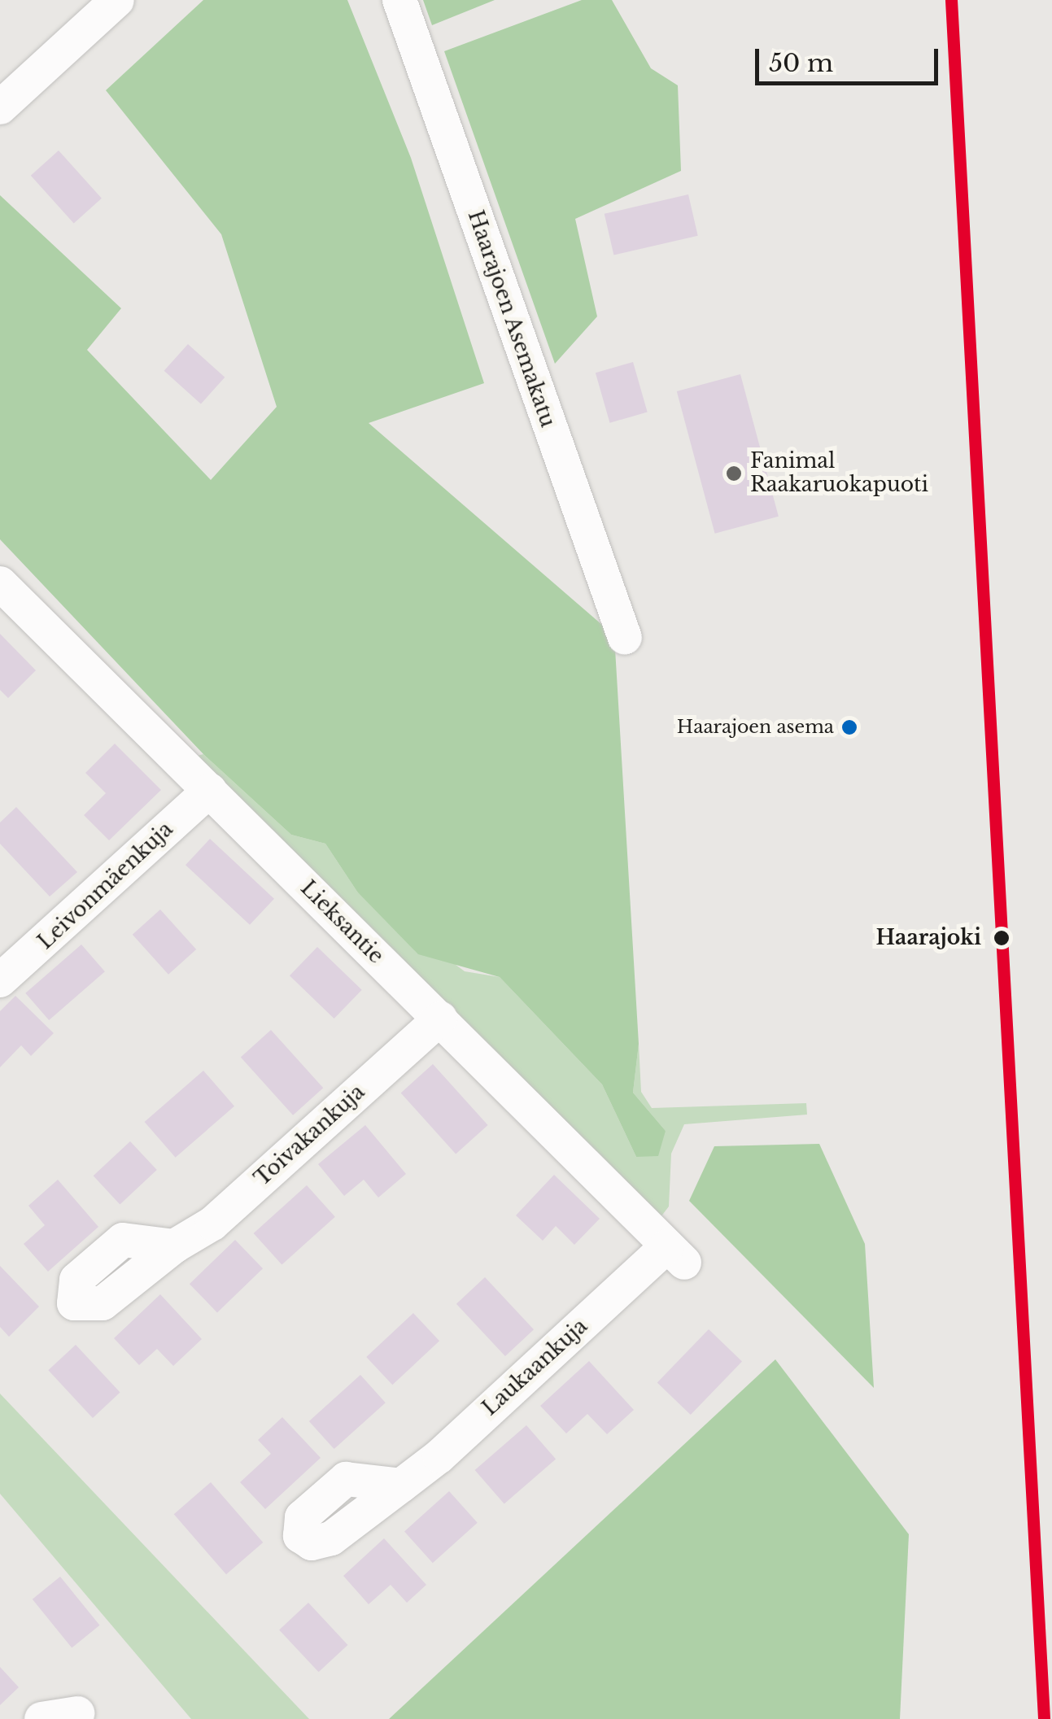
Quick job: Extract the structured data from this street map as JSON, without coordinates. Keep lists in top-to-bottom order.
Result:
{
  "streets": {
    "street": [
      "Haarajoen Asemakatu",
      "Leivonmäenkuja",
      "Lieksantie",
      "Toivakankuja",
      "Laukaankuja"
    ]
  },
  "crossings": [
    ["Leivonmäenkuja", "Lieksantie"],
    ["Lieksantie", "Toivakankuja"],
    ["Lieksantie", "Laukaankuja"]
  ],
  "places": ["Fanimal Raakaruokapuoti", "Haarajoen asema", "Haarajoki"],
  "scale_bar": "50 m"
}
